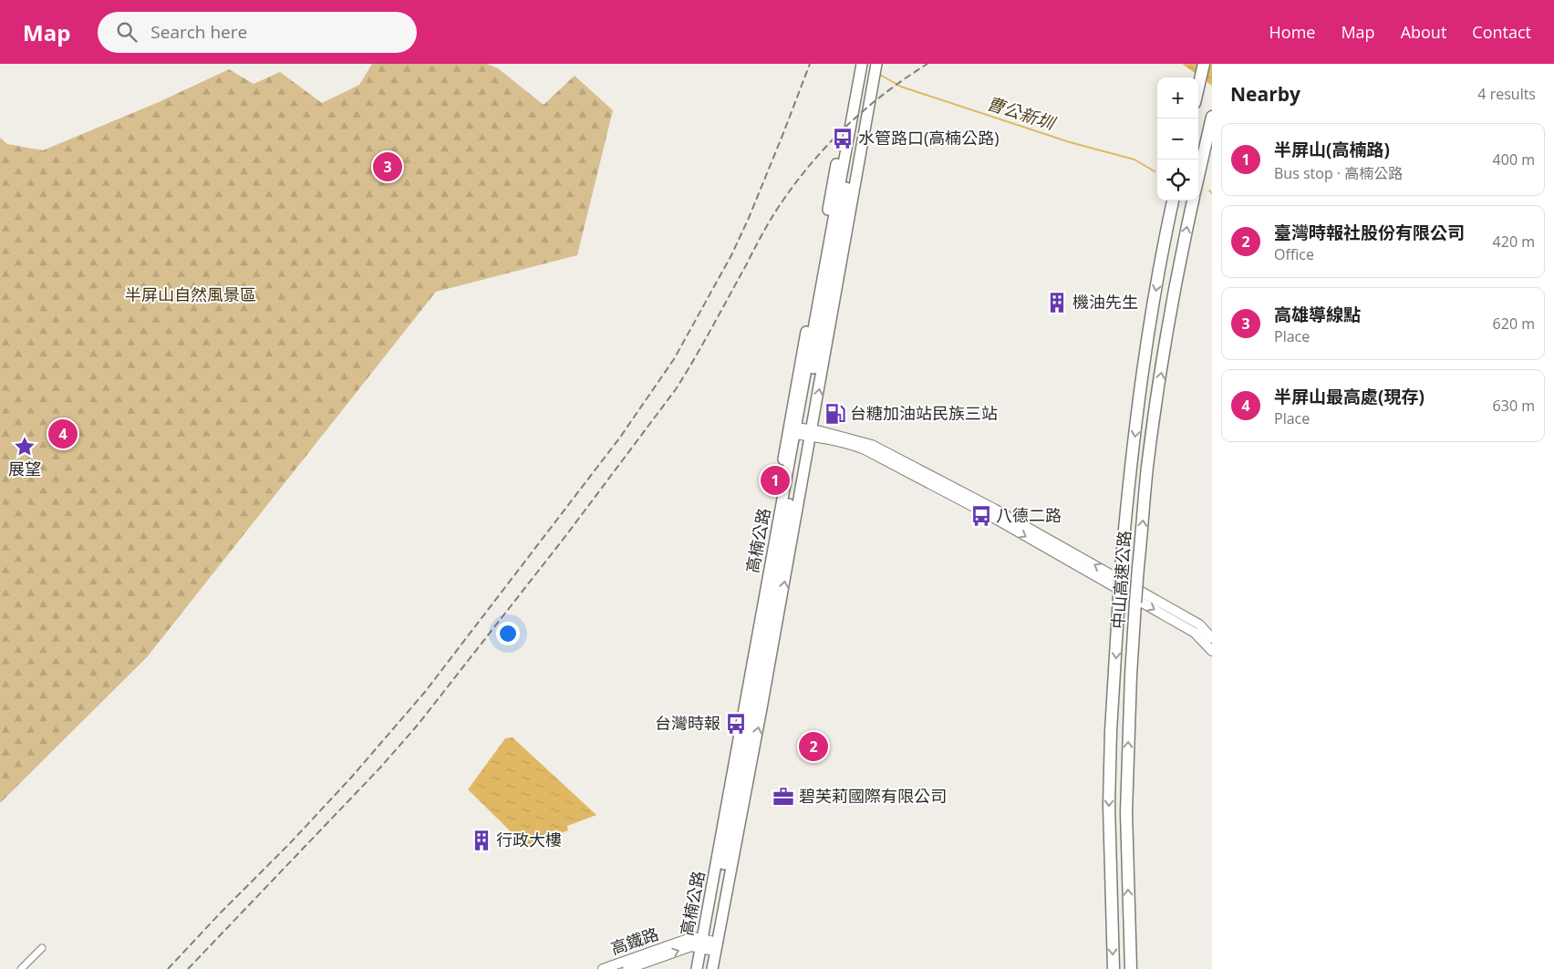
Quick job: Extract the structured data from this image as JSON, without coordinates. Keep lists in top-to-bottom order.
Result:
{
  "streets": {
    "highway": ["中山高速公路"],
    "main road": ["高楠公路"],
    "street": ["高鐵路"]
  },
  "crossings": [
    ["高楠公路", "高鐵路"]
  ],
  "water": ["曹公新圳"],
  "parks": ["半屏山自然風景區"],
  "places": {
    "bus stop": ["水管路口(高楠公路)", "八德二路", "台灣時報"],
    "building": ["機油先生", "行政大樓"],
    "fuel station": ["台糖加油站民族三站"],
    "place": ["展望"],
    "office": ["碧芙莉國際有限公司"]
  },
  "page": {
    "header": "Map",
    "search": "Search here",
    "nav": [
      "Home",
      "Map",
      "About",
      "Contact"
    ],
    "heading": ["Nearby", "4 results"],
    "map_buttons": ["+", "−"],
    "list": [
      {
        "mark": "1",
        "name": "半屏山(高楠路)",
        "note": "Bus stop · 高楠公路",
        "value": "400 m"
      },
      {
        "mark": "2",
        "name": "臺灣時報社股份有限公司",
        "note": "Office",
        "value": "420 m"
      },
      {
        "mark": "3",
        "name": "高雄導線點",
        "note": "Place",
        "value": "620 m"
      },
      {
        "mark": "4",
        "name": "半屏山最高處(現存)",
        "note": "Place",
        "value": "630 m"
      }
    ],
    "pins": [
      "3",
      "4",
      "1",
      "2"
    ]
  }
}
